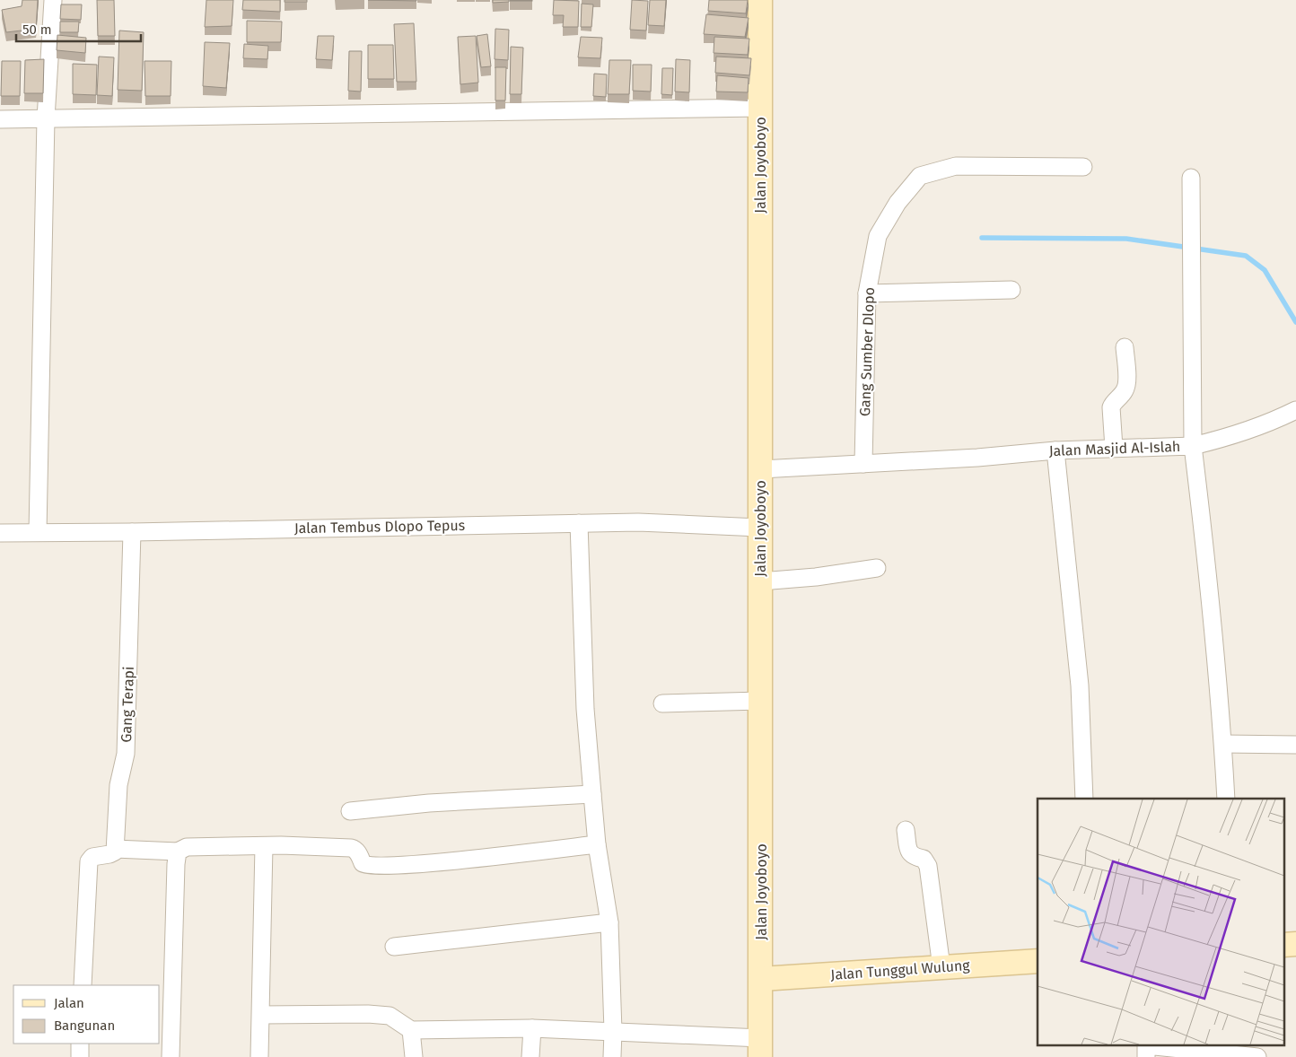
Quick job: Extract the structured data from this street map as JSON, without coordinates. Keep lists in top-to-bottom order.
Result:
{
  "streets": {
    "main road": ["Jalan Joyoboyo", "Jalan Tunggul Wulung"],
    "street": [
      "Gang Sumber Dlopo",
      "Jalan Masjid Al-Islah",
      "Jalan Tembus Dlopo Tepus",
      "Gang Terapi"
    ]
  },
  "crossings": [
    ["Jalan Joyoboyo", "Jalan Masjid Al-Islah"],
    ["Jalan Joyoboyo", "Jalan Tembus Dlopo Tepus"],
    ["Jalan Joyoboyo", "Jalan Tunggul Wulung"],
    ["Gang Sumber Dlopo", "Jalan Masjid Al-Islah"],
    ["Jalan Tembus Dlopo Tepus", "Gang Terapi"]
  ],
  "legend": ["Jalan", "Bangunan"],
  "scale_bar": "50 m"
}
